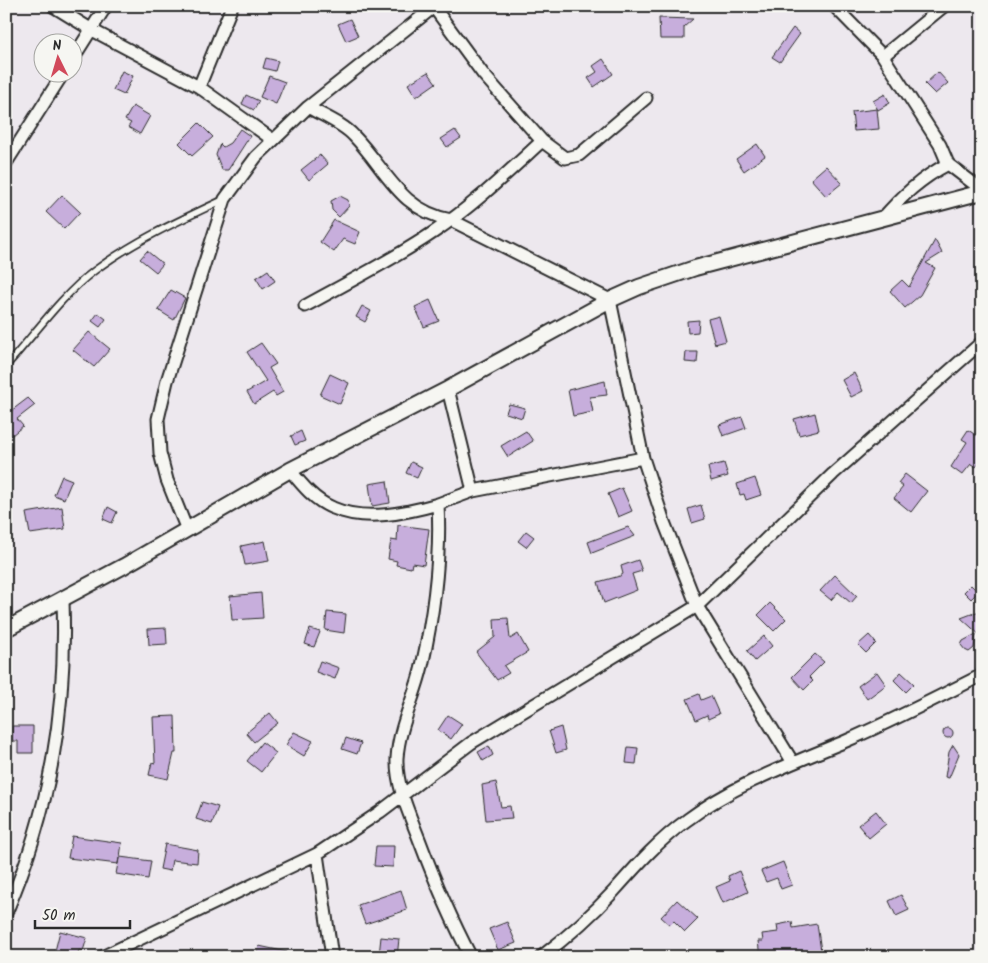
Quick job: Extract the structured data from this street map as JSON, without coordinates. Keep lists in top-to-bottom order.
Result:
{
  "scale_bar": "50 m",
  "north": "top"
}
